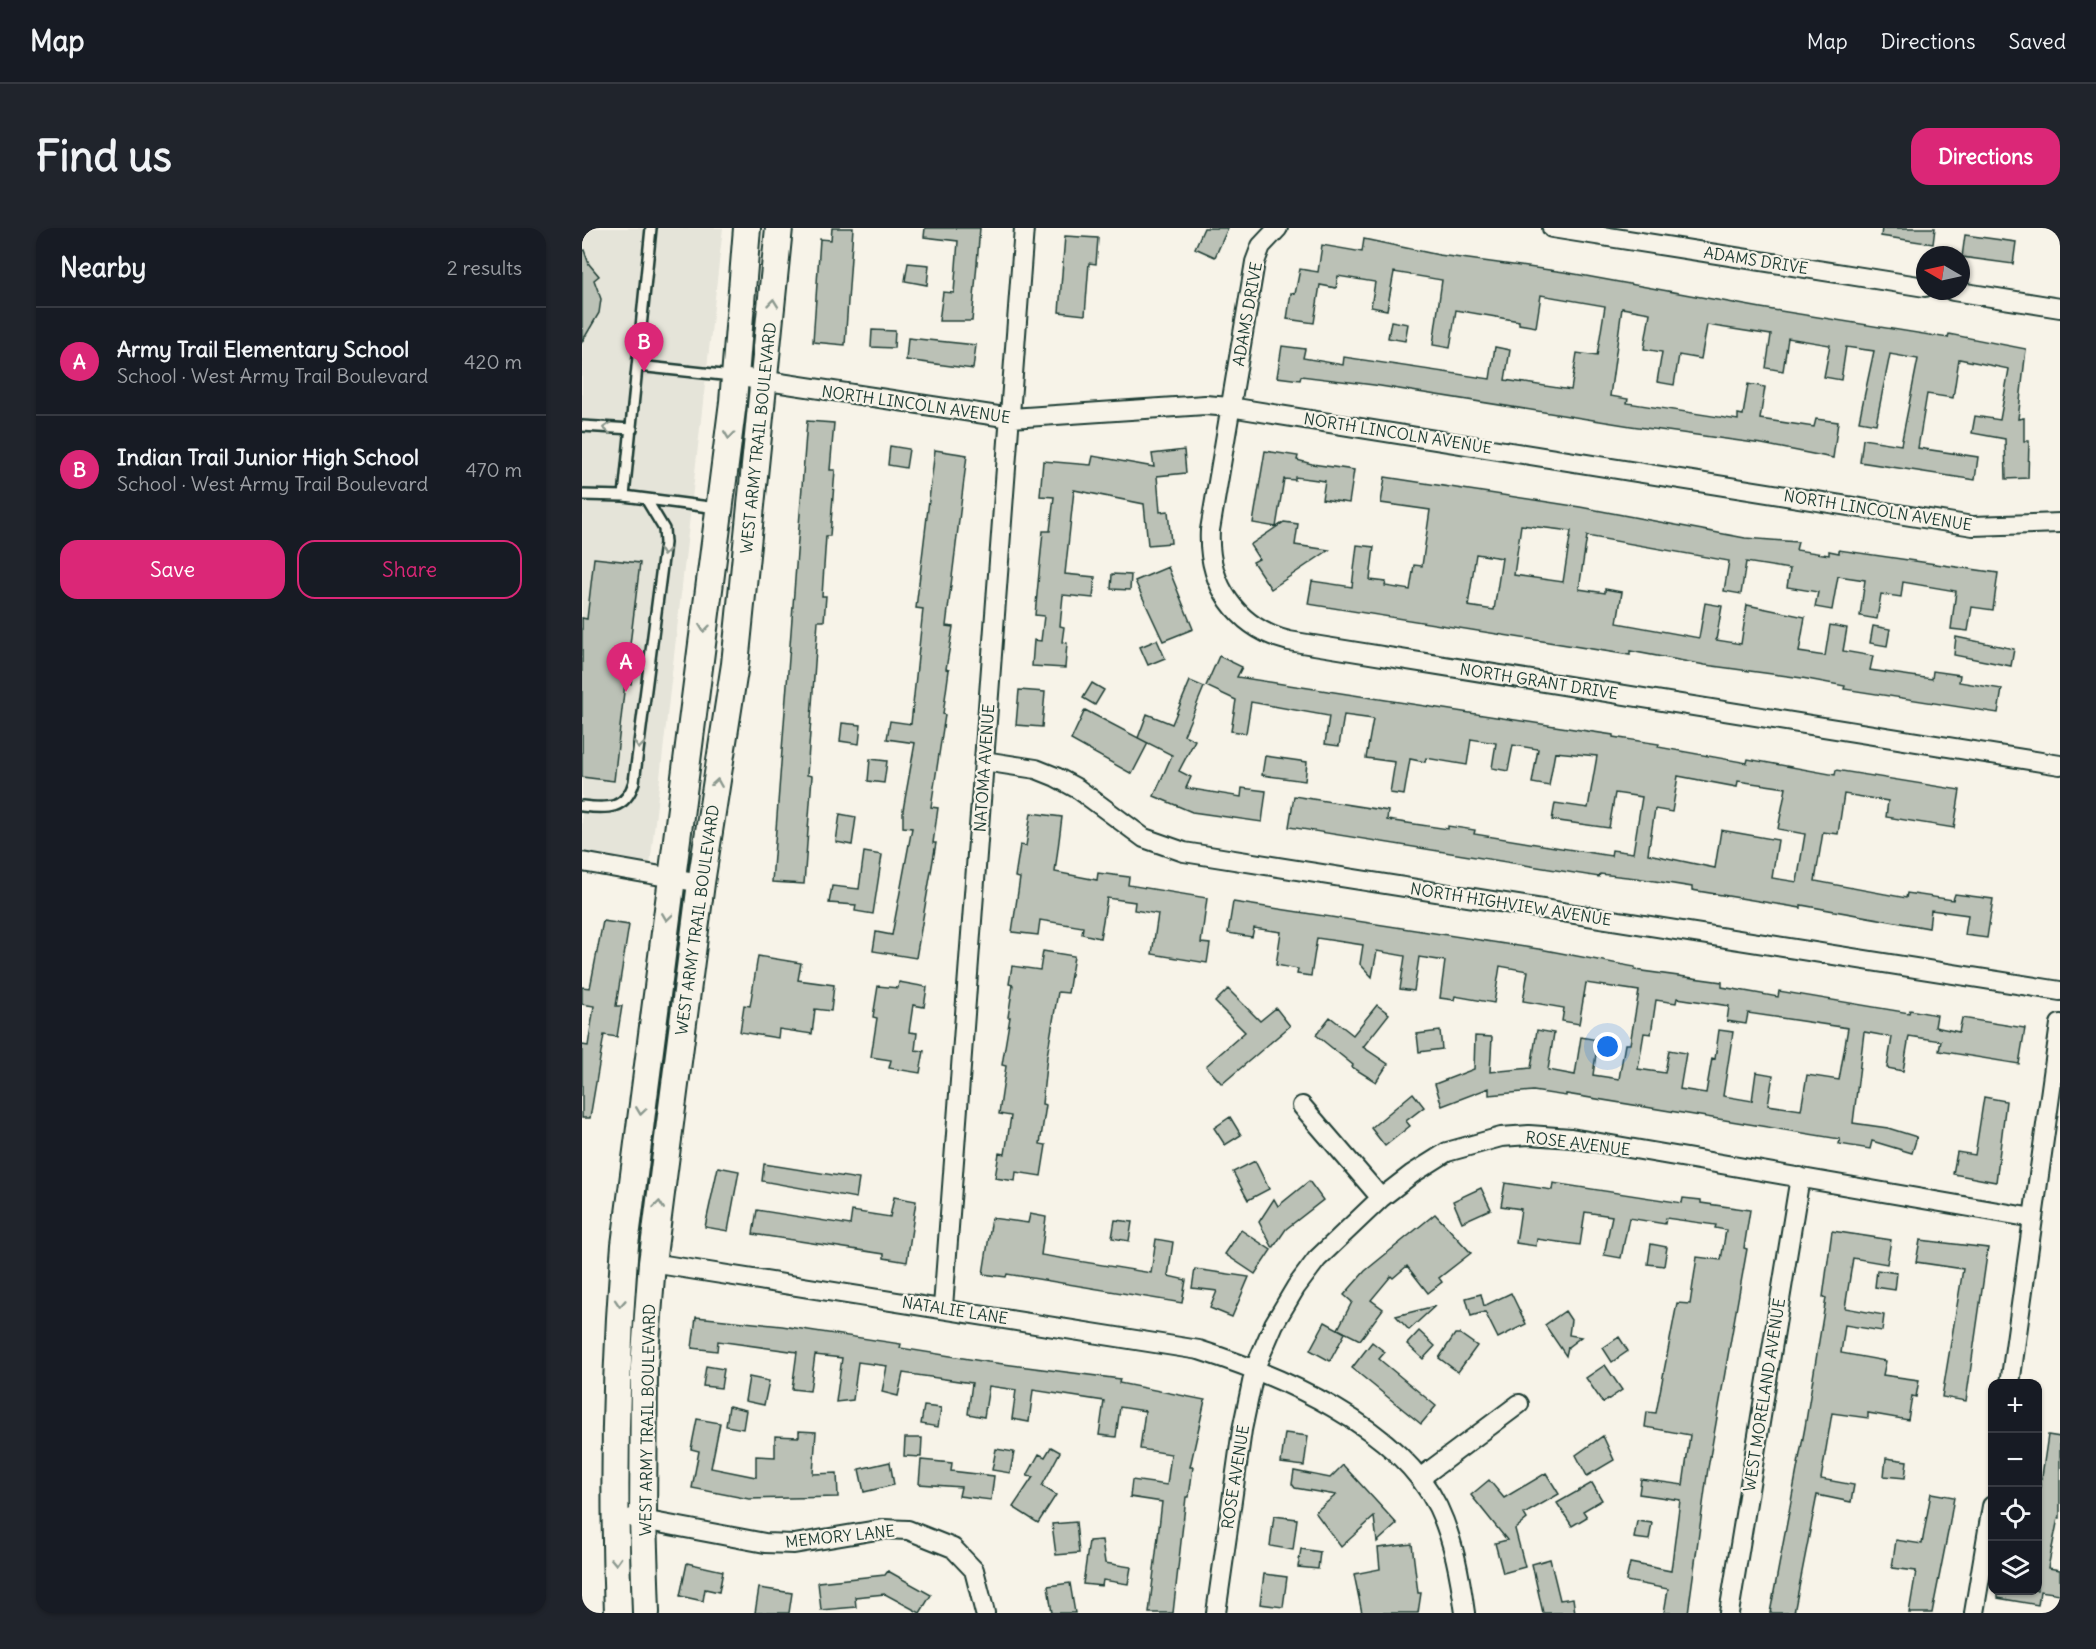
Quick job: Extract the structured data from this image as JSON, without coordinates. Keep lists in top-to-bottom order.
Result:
{
  "streets": {
    "main road": ["WEST ARMY TRAIL BOULEVARD"],
    "street": [
      "ADAMS DRIVE",
      "NORTH LINCOLN AVENUE",
      "NORTH GRANT DRIVE",
      "NATOMA AVENUE",
      "NORTH HIGHVIEW AVENUE",
      "ROSE AVENUE",
      "NATALIE LANE",
      "WEST MORELAND AVENUE",
      "MEMORY LANE"
    ]
  },
  "crossings": [
    ["ADAMS DRIVE", "NORTH LINCOLN AVENUE"],
    ["ADAMS DRIVE", "NORTH GRANT DRIVE"],
    ["NORTH LINCOLN AVENUE", "WEST ARMY TRAIL BOULEVARD"],
    ["NORTH LINCOLN AVENUE", "NORTH GRANT DRIVE"],
    ["NORTH LINCOLN AVENUE", "NATOMA AVENUE"],
    ["WEST ARMY TRAIL BOULEVARD", "NATALIE LANE"],
    ["WEST ARMY TRAIL BOULEVARD", "MEMORY LANE"],
    ["NATOMA AVENUE", "NORTH HIGHVIEW AVENUE"],
    ["NATOMA AVENUE", "NATALIE LANE"],
    ["ROSE AVENUE", "NATALIE LANE"],
    ["ROSE AVENUE", "WEST MORELAND AVENUE"]
  ],
  "north": "left",
  "page": {
    "header": "Map",
    "nav": ["Map", "Directions", "Saved"],
    "buttons": [
      "Directions",
      ["Save", "Share"]
    ],
    "title": "Find us",
    "heading": ["Nearby", "2 results"],
    "list": [
      {
        "mark": "A",
        "name": "Army Trail Elementary School",
        "note": "School · West Army Trail Boulevard",
        "value": "420 m"
      },
      {
        "mark": "B",
        "name": "Indian Trail Junior High School",
        "note": "School · West Army Trail Boulevard",
        "value": "470 m"
      }
    ],
    "pins": ["B", "A"],
    "map_buttons": ["+", "−"]
  }
}
